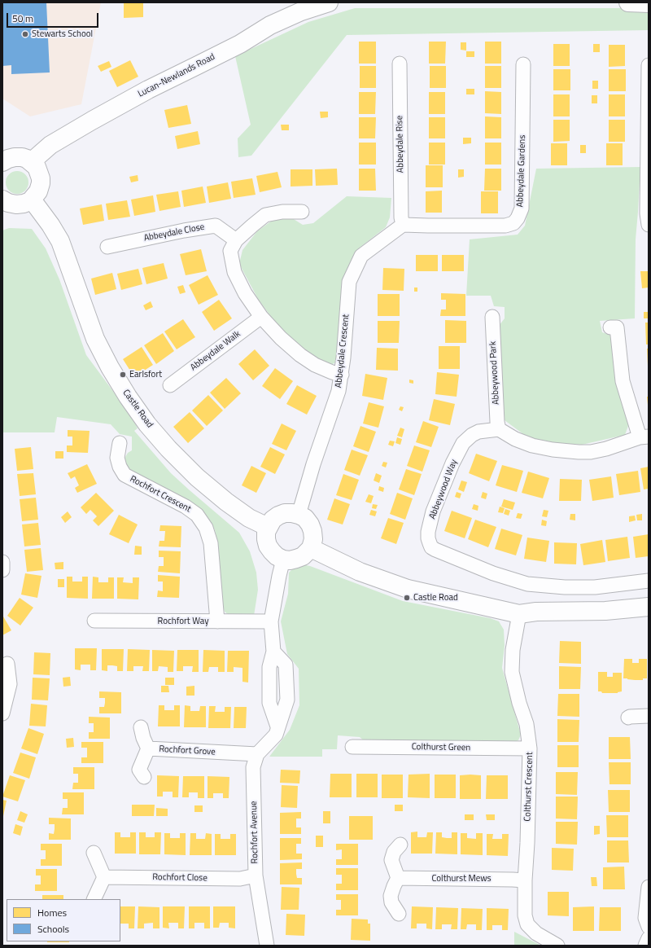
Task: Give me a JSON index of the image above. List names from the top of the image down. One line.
{"streets":{"street":["Lucan-Newlands Road","Abbeydale Rise","Abbeydale Gardens","Abbeydale Close","Abbeydale Walk","Abbeydale Crescent","Abbeywood Park","Castle Road","Abbeywood Way","Rochfort Crescent","Rochfort Way","Colthurst Green","Rochfort Grove","Colthurst Crescent","Rochfort Avenue","Rochfort Close","Colthurst Mews"]},"crossings":[["Lucan-Newlands Road","Castle Road"],["Abbeydale Rise","Abbeydale Gardens"],["Abbeydale Rise","Abbeydale Crescent"],["Abbeydale Gardens","Abbeydale Crescent"],["Abbeydale Crescent","Castle Road"],["Abbeydale Crescent","Rochfort Avenue"],["Abbeywood Park","Abbeywood Way"],["Castle Road","Rochfort Avenue"],["Rochfort Crescent","Rochfort Way"],["Rochfort Way","Rochfort Avenue"],["Colthurst Green","Colthurst Crescent"],["Rochfort Grove","Rochfort Avenue"],["Colthurst Crescent","Colthurst Mews"],["Rochfort Avenue","Rochfort Close"]],"places":["Stewarts School","Earlsfort","Castle Road"],"legend":["Homes","Schools"],"scale_bar":"50 m"}
